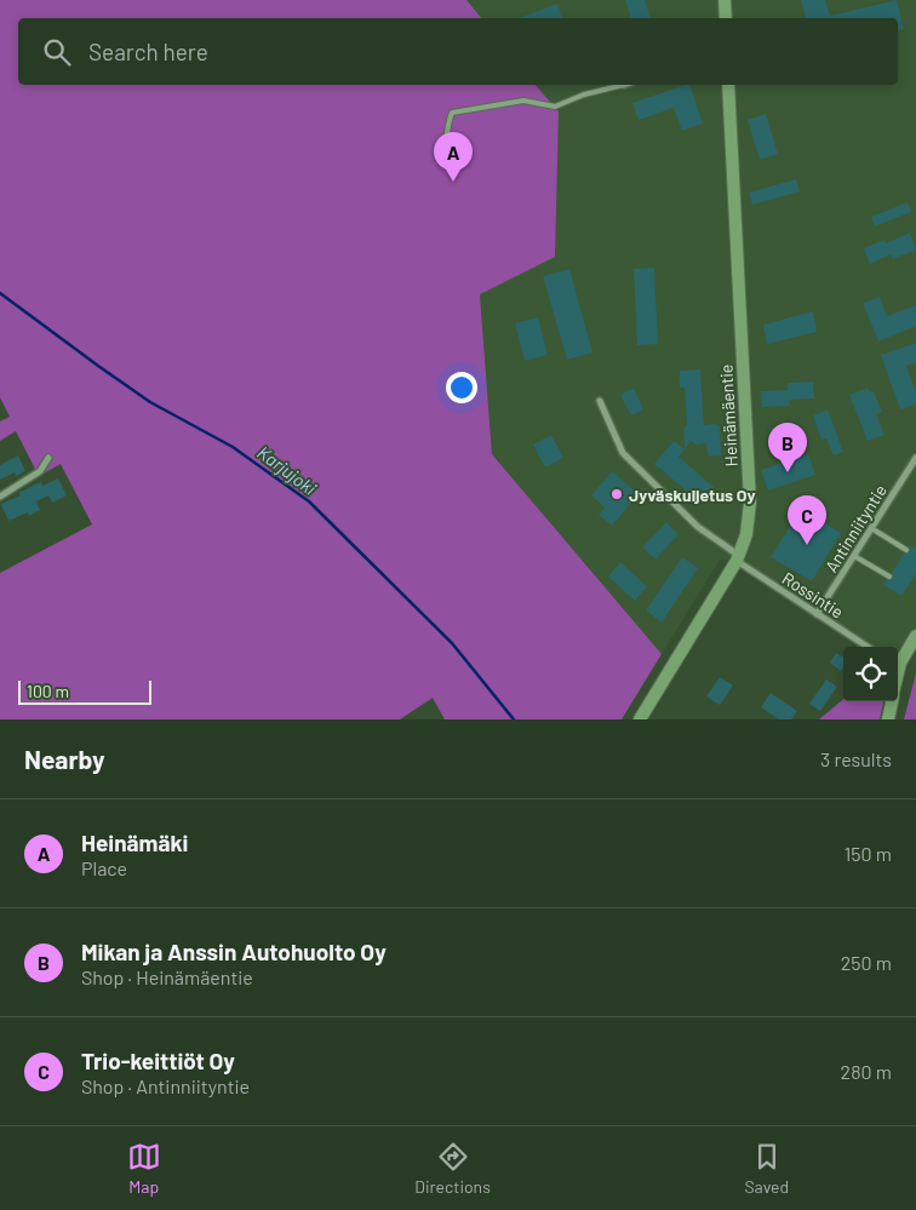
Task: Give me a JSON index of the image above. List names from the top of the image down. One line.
{"streets":{"street":["Heinämäentie","Antinniityntie","Rossintie"]},"crossings":[["Heinämäentie","Rossintie"],["Antinniityntie","Rossintie"]],"water":["Karjujoki"],"places":["Jyväskuljetus Oy"],"scale_bar":"100 m","page":{"search":"Search here","pins":["A","B","C"],"scale":"100 m","heading":["Nearby","3 results"],"list":[{"mark":"A","name":"Heinämäki","note":"Place","value":"150 m"},{"mark":"B","name":"Mikan ja Anssin Autohuolto Oy","note":"Shop · Heinämäentie","value":"250 m"},{"mark":"C","name":"Trio-keittiöt Oy","note":"Shop · Antinniityntie","value":"280 m"}],"nav":["Map","Directions","Saved"]}}
